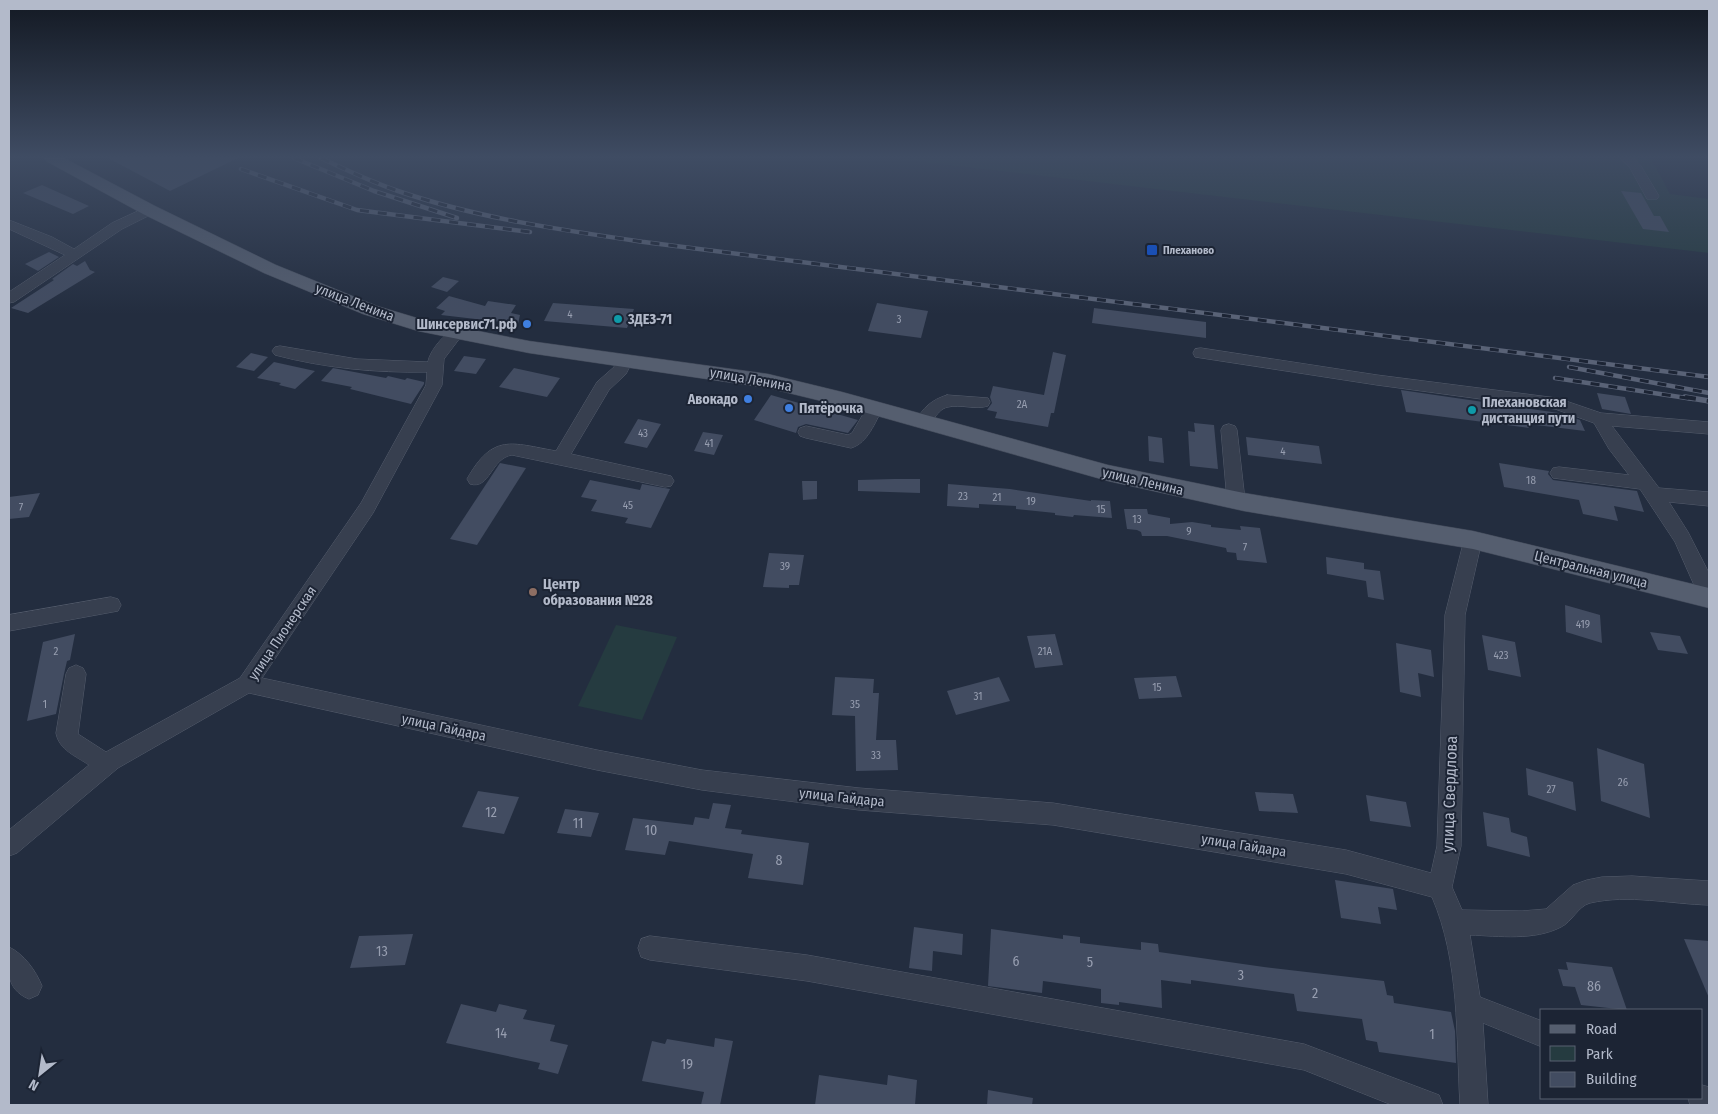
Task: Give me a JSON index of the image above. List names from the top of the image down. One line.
{"streets":{"main road":["улица Ленина","Центральная улица"],"street":["улица Пионерская","улица Гайдара","улица Свердлова"]},"crossings":[["улица Ленина","Центральная улица"],["улица Ленина","улица Пионерская"],["улица Ленина","улица Свердлова"],["Центральная улица","улица Свердлова"],["улица Пионерская","улица Гайдара"],["улица Гайдара","улица Свердлова"]],"places":{"transit":["Плеханово"],"other":["3ДЕЗ-71","Шинсервис71.рф","Авокадо","Пятёрочка","Плехановская дистанция пути","Центр образования №28"]},"house_numbers":["4","3","2А","43","41","4","18","23","21","19","45","7","15","13","9","7","39","419","2","21А","423","15","31","1","35","33","26","27","12","11","10","8","13","6","5","3","86","2","14","1","19"],"legend":["Road","Park","Building"],"north":"bottom left"}
